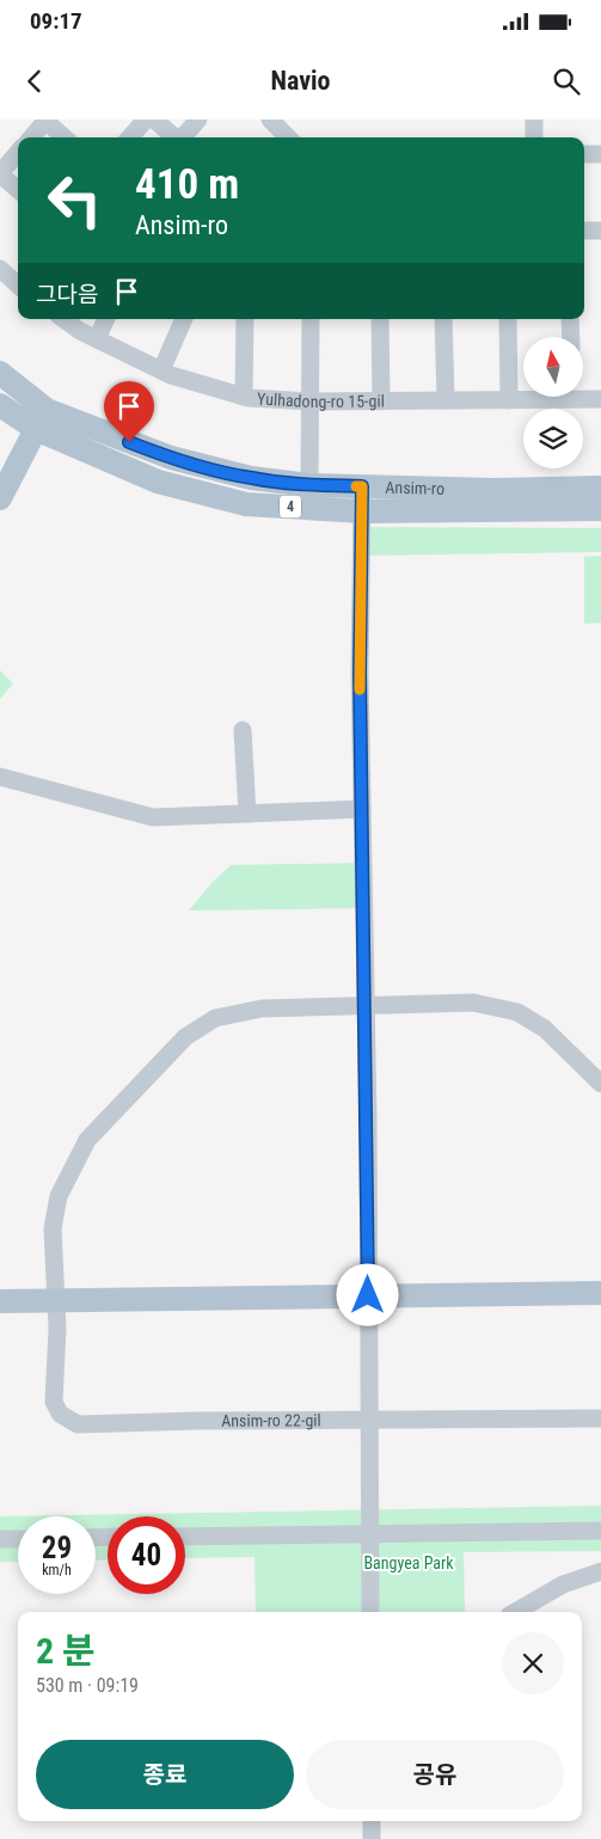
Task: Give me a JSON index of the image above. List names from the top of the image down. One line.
{"streets":{"main road":["Ansim-ro","4"],"street":["Yulhadong-ro 15-gil","Ansim-ro 22-gil"]},"parks":["Bangyea Park"],"north":"top","page":{"status":"09:17","header":"Navio","turn":["410 m","Ansim-ro"],"then":"그다음","speed":"29 km/h","limit":"40","heading":["2 분","530 m · 09:19"],"buttons":["종료","공유"]}}
